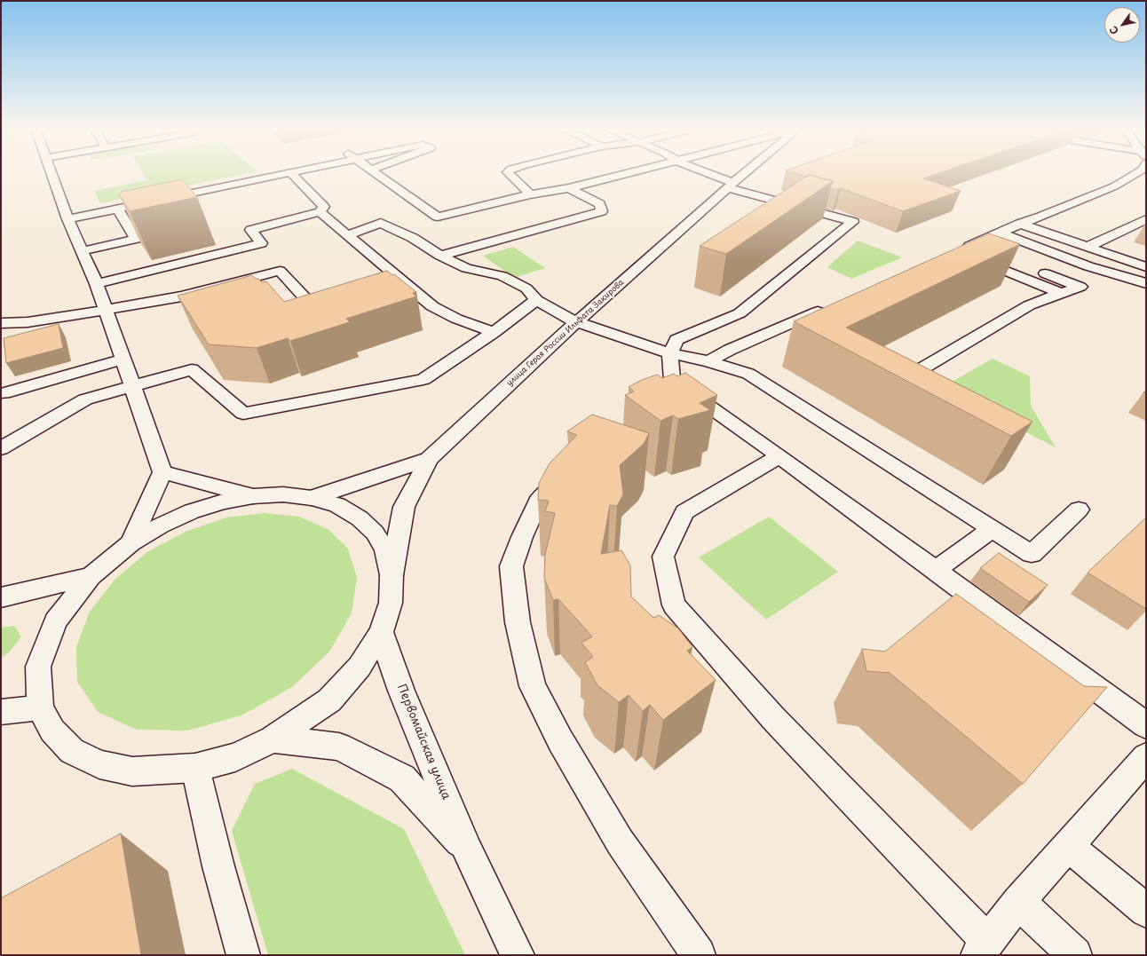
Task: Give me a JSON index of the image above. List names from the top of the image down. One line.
{"streets":{"street":["улица Героя России Ильфата Закирова","Первомайская улица"]},"north":"bottom left"}
